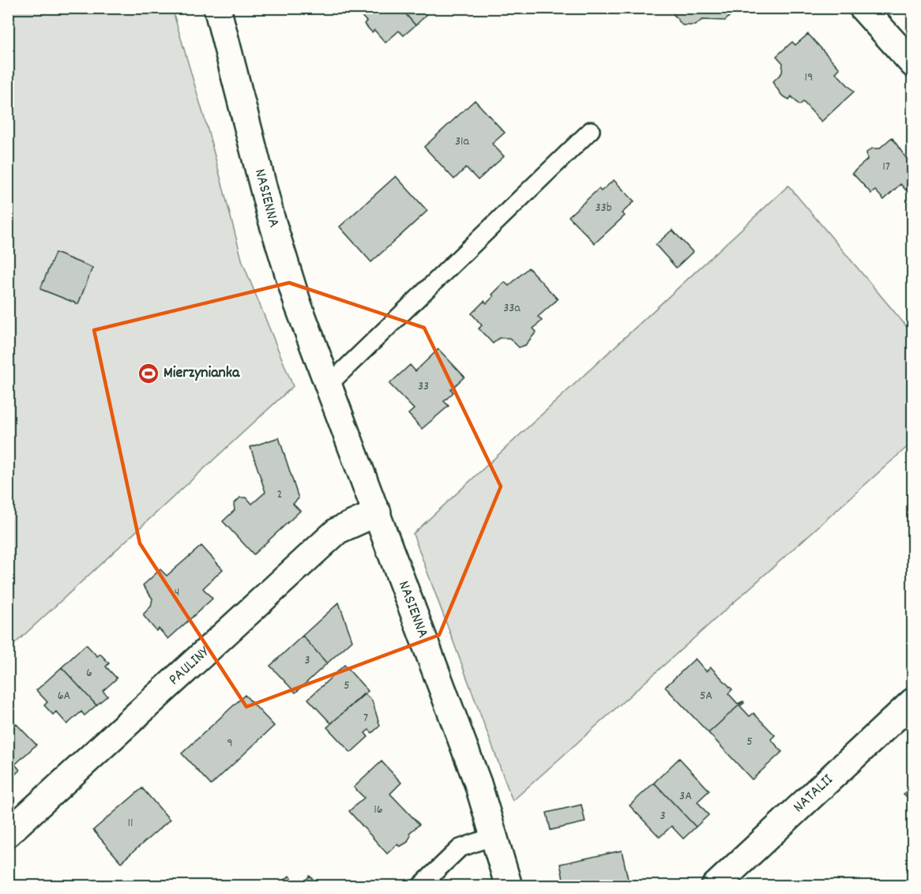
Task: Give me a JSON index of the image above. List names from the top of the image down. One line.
{"streets":{"street":["NASIENNA","PAULINY","NATALII"]},"crossings":[["NASIENNA","PAULINY"]],"places":{"sports":["Mierzynianka"]},"house_numbers":["19","31a","17","33b","33a","33","2","4","3","6","5","6A","5A","7","5","9","3A","16","3","11"]}
